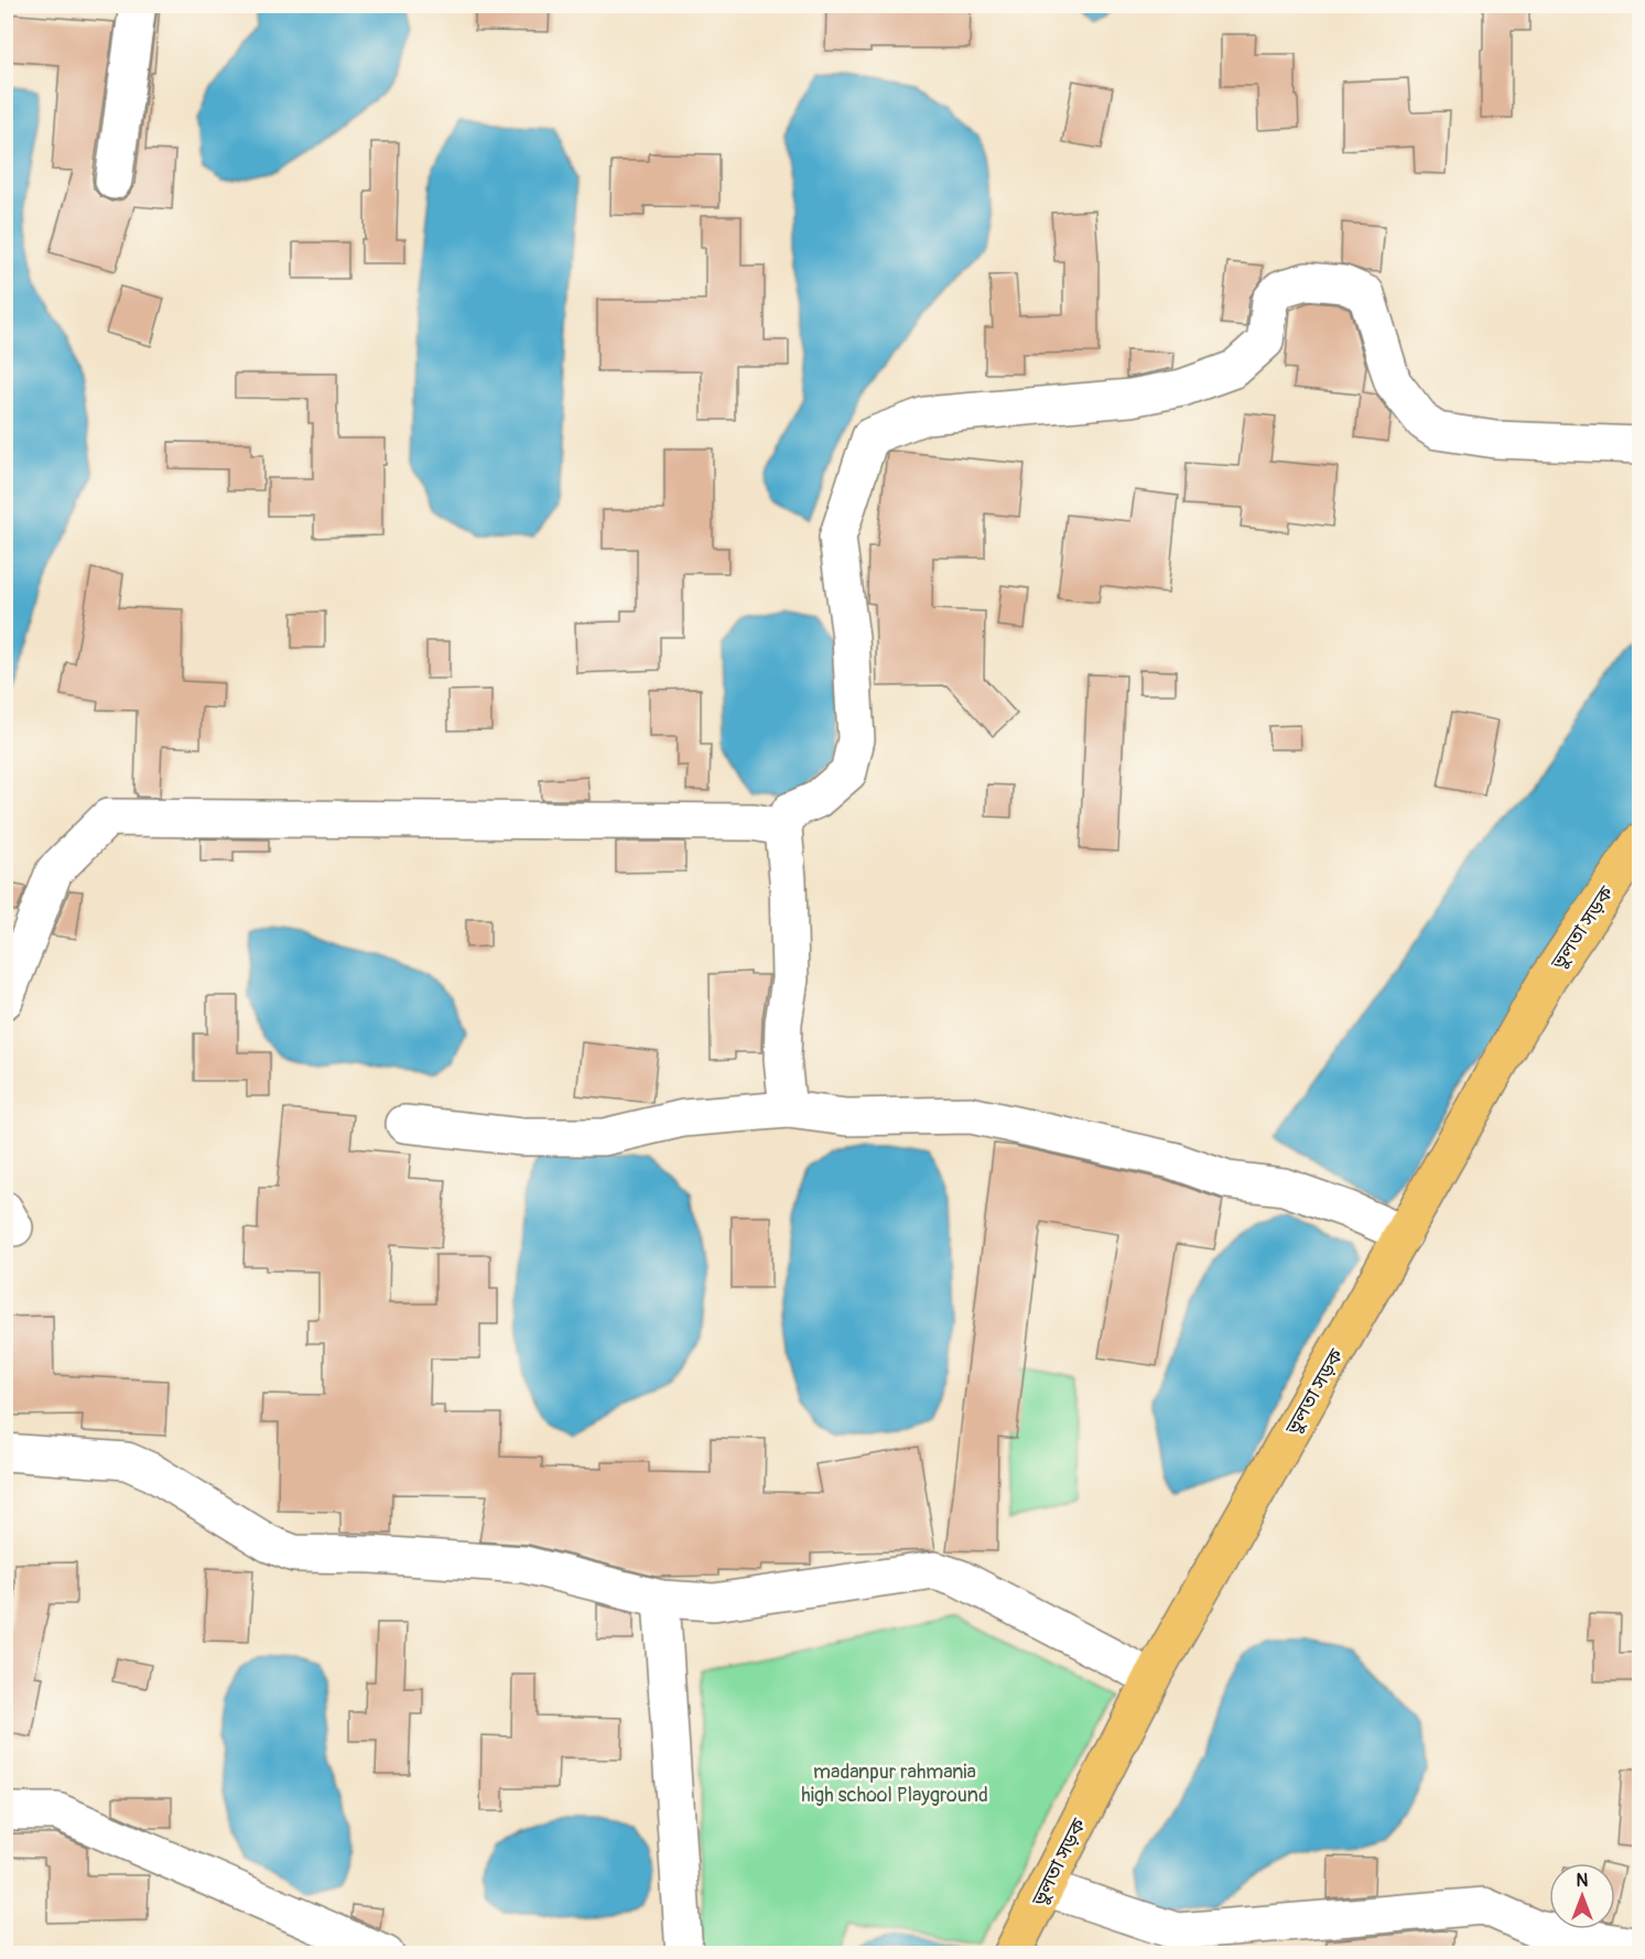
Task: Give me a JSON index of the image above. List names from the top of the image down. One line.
{"streets":{"highway":["ভুলতা সড়ক"]},"parks":["madanpur rahmania high school Playground"],"north":"top"}
